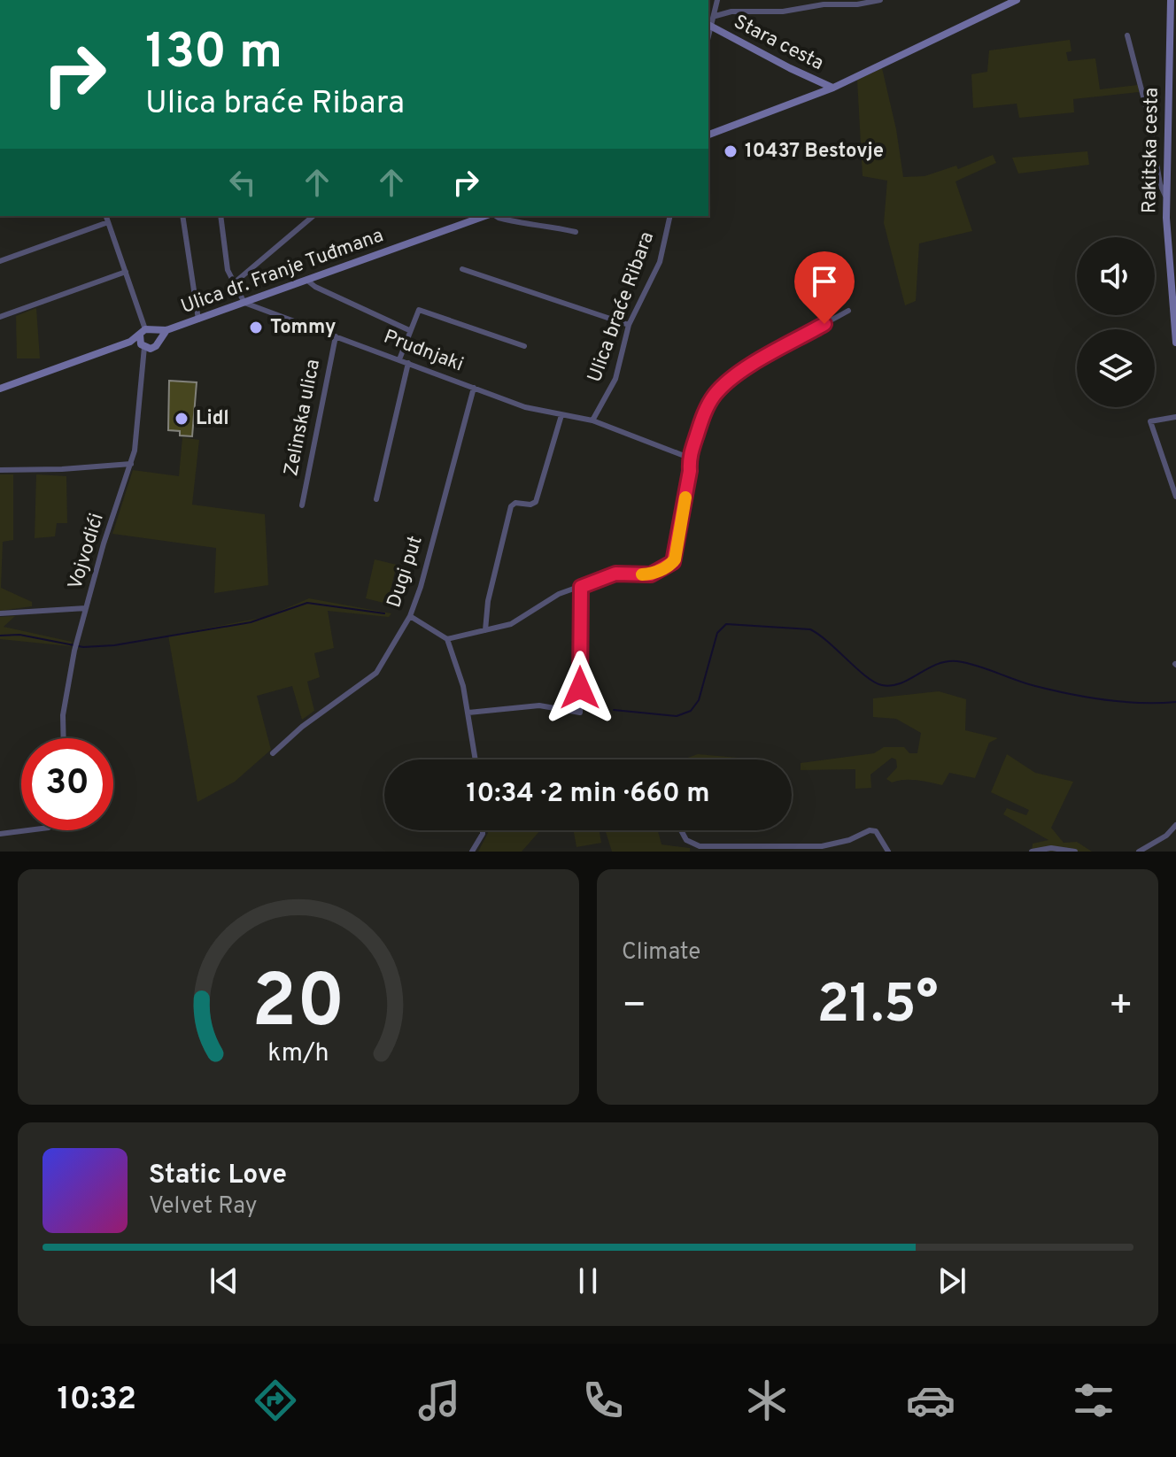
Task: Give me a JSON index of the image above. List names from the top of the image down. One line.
{"streets":{"main road":["Stara cesta","Rakitska cesta","Ulica dr. Franje Tuđmana"],"street":["Ulica braće Ribara","Prudnjaki","Zelinska ulica","Vojvodići","Dugi put"]},"crossings":[["Ulica dr. Franje Tuđmana","Prudnjaki"],["Ulica dr. Franje Tuđmana","Vojvodići"],["Ulica braće Ribara","Prudnjaki"],["Prudnjaki","Zelinska ulica"],["Prudnjaki","Dugi put"]],"places":["10437 Bestovje","Tommy","Lidl"],"page":{"turn":["130 m","Ulica braće Ribara"],"limit":"30","trip":"10:34 · 2 min · 660 m","tile":"Climate","heat":["−","21.5°","+"],"song":["Static Love","Velvet Ray"],"tabs":"10:32","gauge":["20","km/h"]}}
